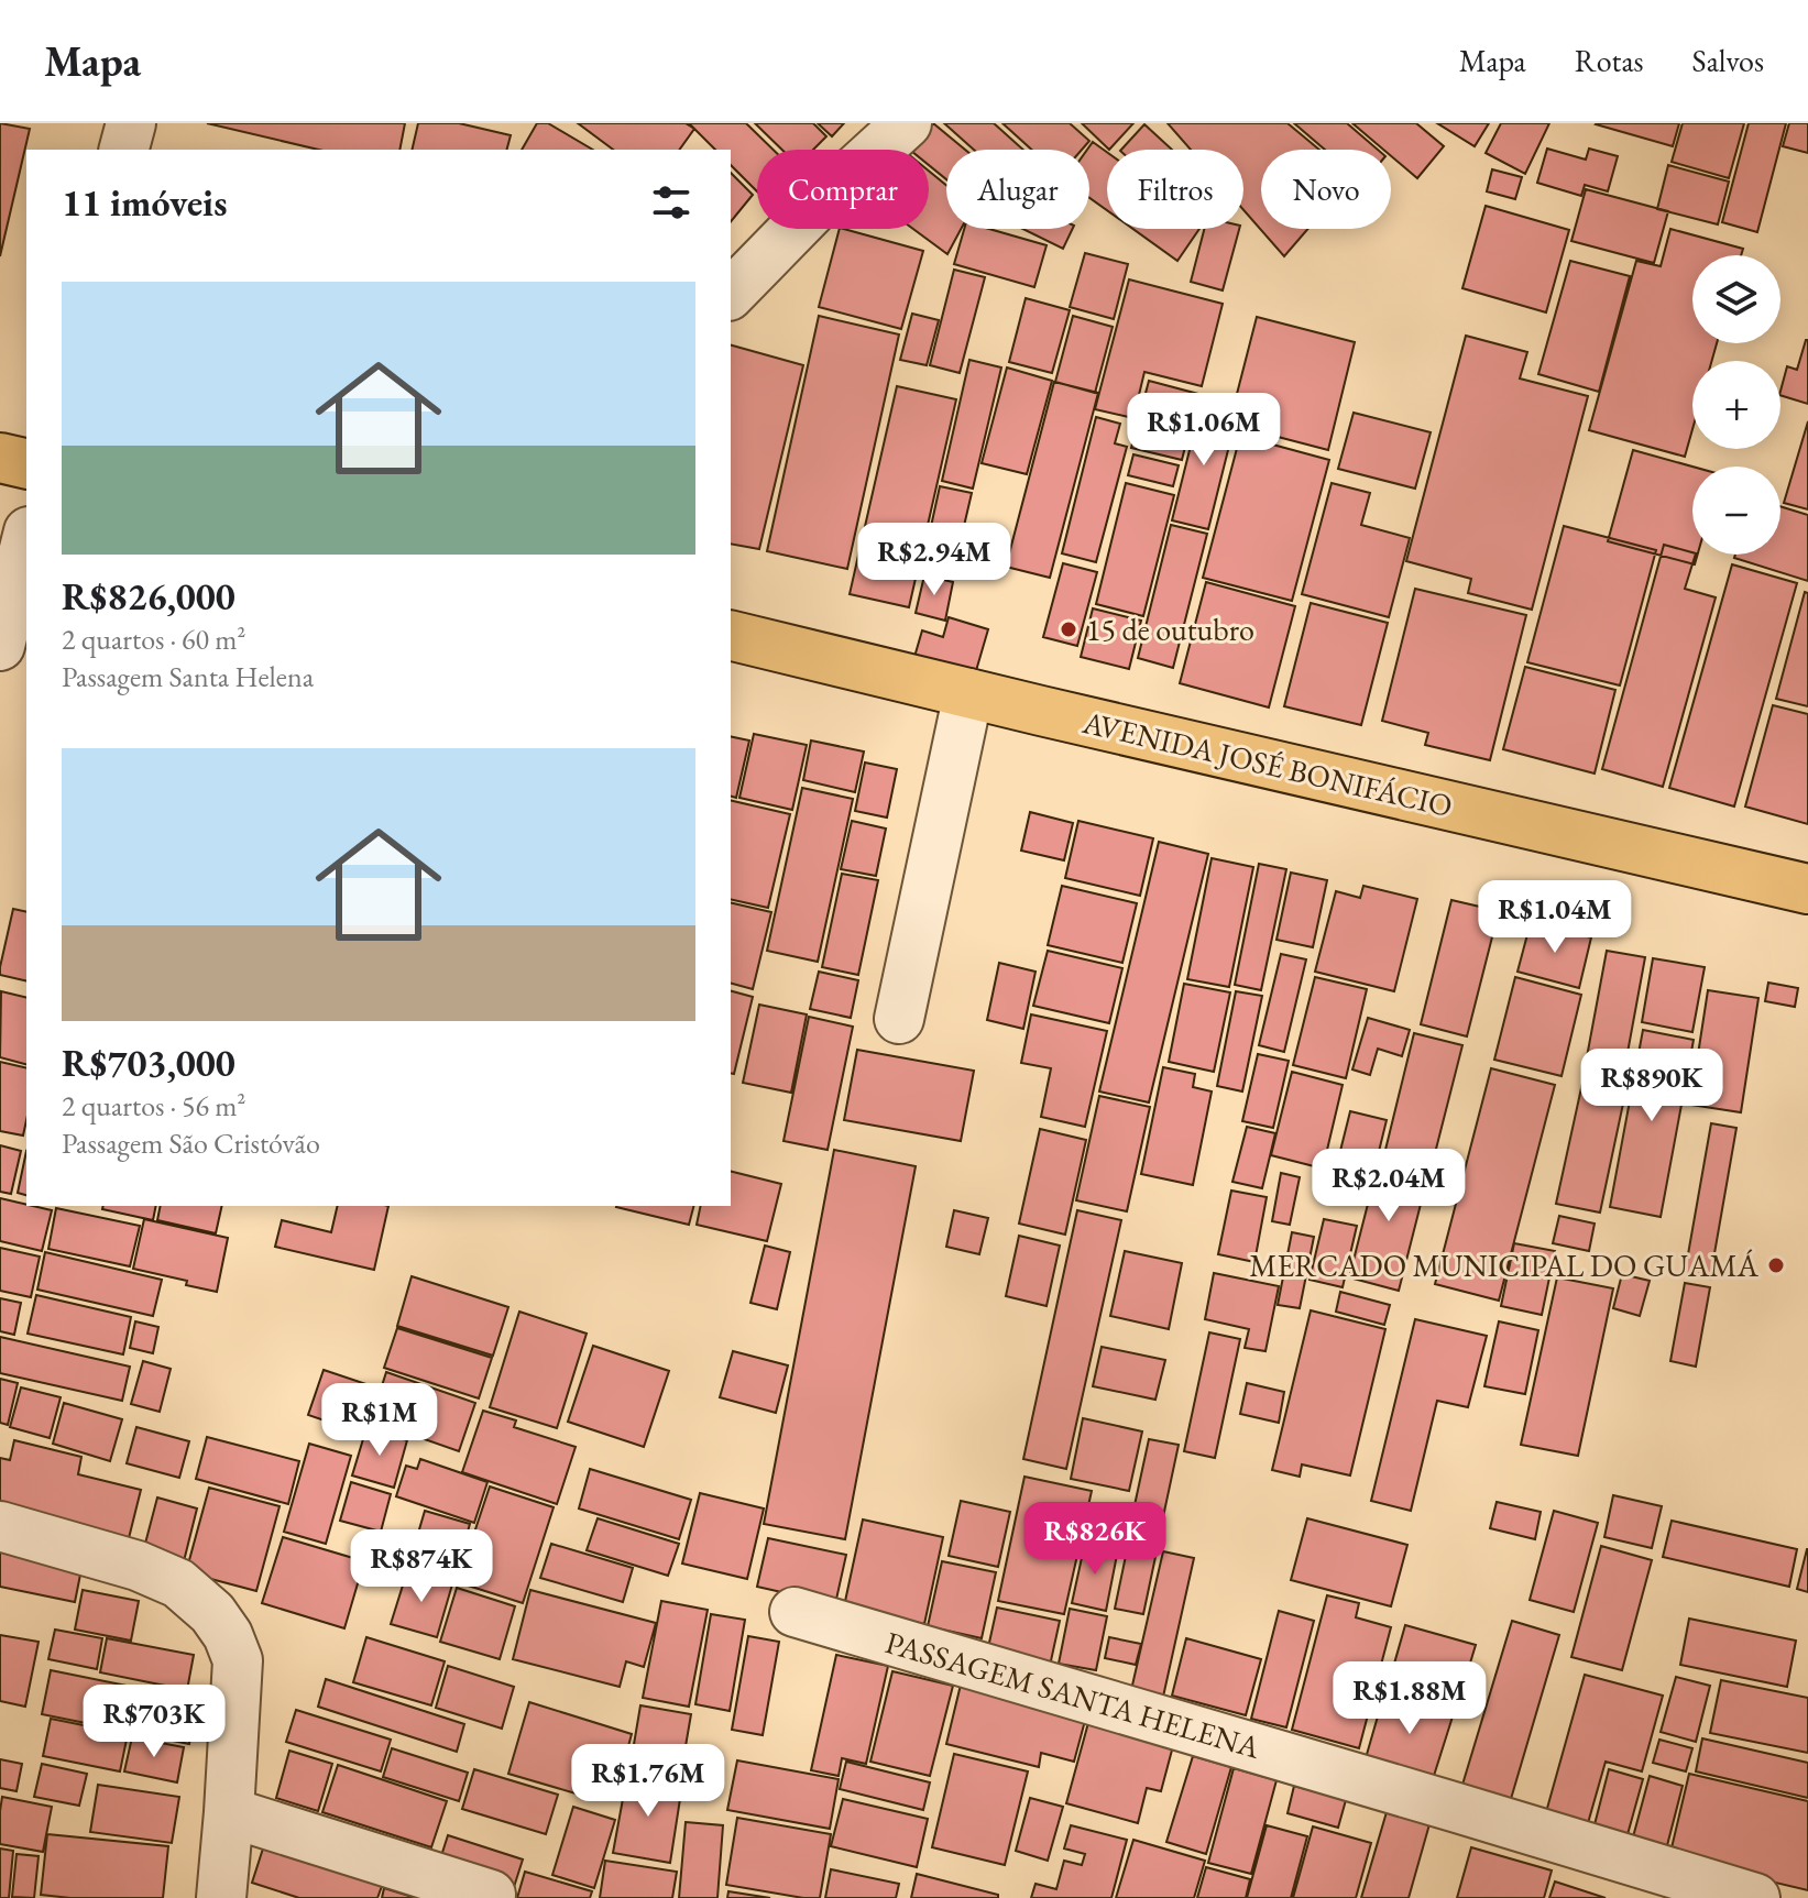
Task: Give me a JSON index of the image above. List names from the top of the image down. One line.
{"streets":{"main road":["AVENIDA JOSÉ BONIFÁCIO"],"street":["PASSAGEM SANTA HELENA"]},"places":["15 de outubro","MERCADO MUNICIPAL DO GUAMÁ"],"page":{"header":"Mapa","nav":["Mapa","Rotas","Salvos"],"chip":["Comprar","Alugar","Filtros","Novo"],"heading":"11 imóveis","map_buttons":["+","−"],"list":[{"name":"R$826,000","note":"2 quartos · 60 m² · Passagem Santa Helena"},{"name":"R$703,000","note":"2 quartos · 56 m² · Passagem São Cristóvão"}],"price":["R$1.06M","R$2.94M","R$1.04M","R$890K","R$2.04M","R$1M","R$826K","R$874K","R$1.88M","R$703K","R$1.76M"]}}
